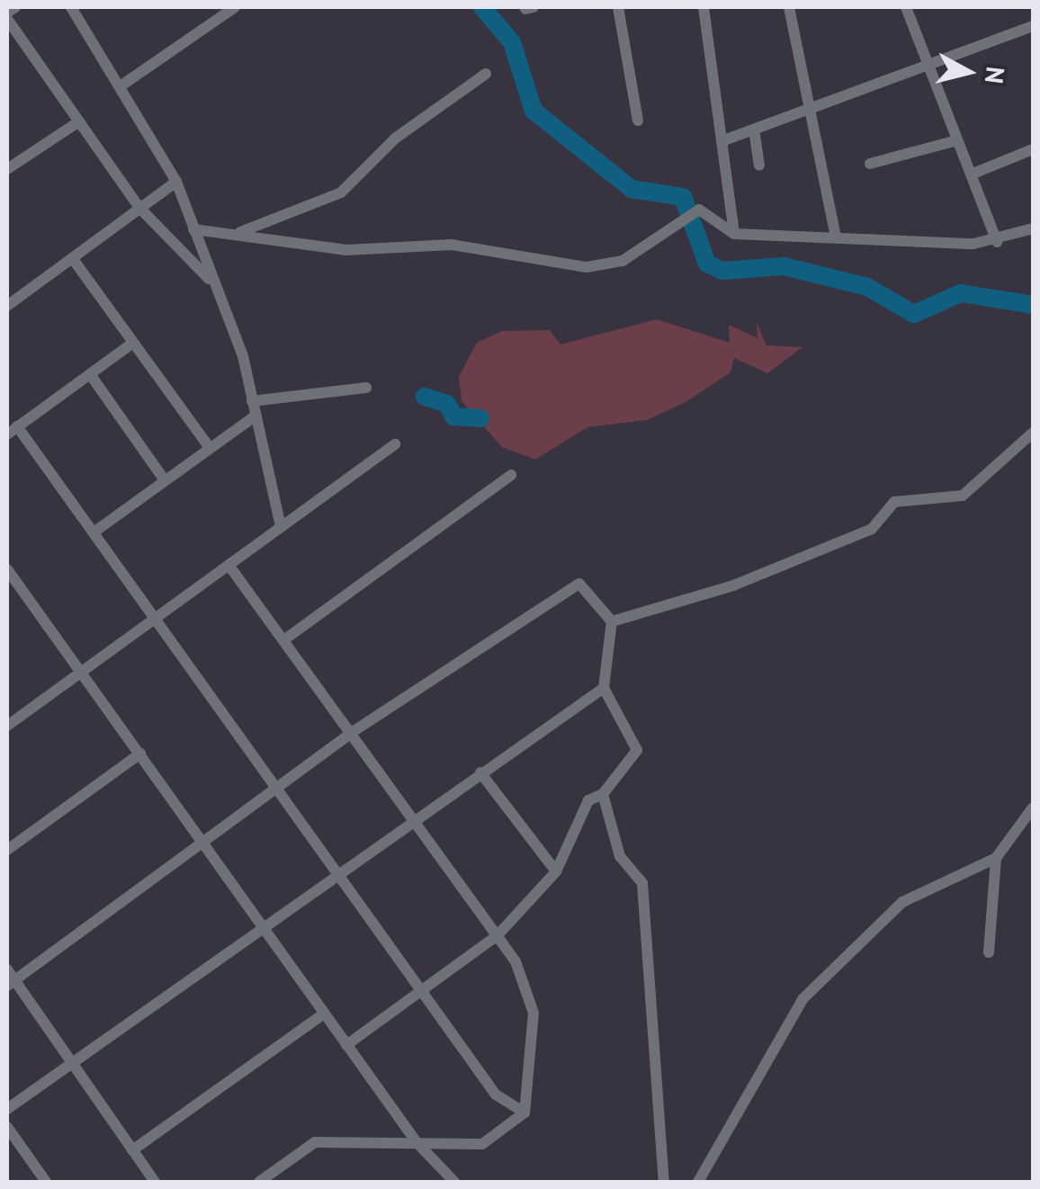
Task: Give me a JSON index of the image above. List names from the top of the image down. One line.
{"north":"right"}
